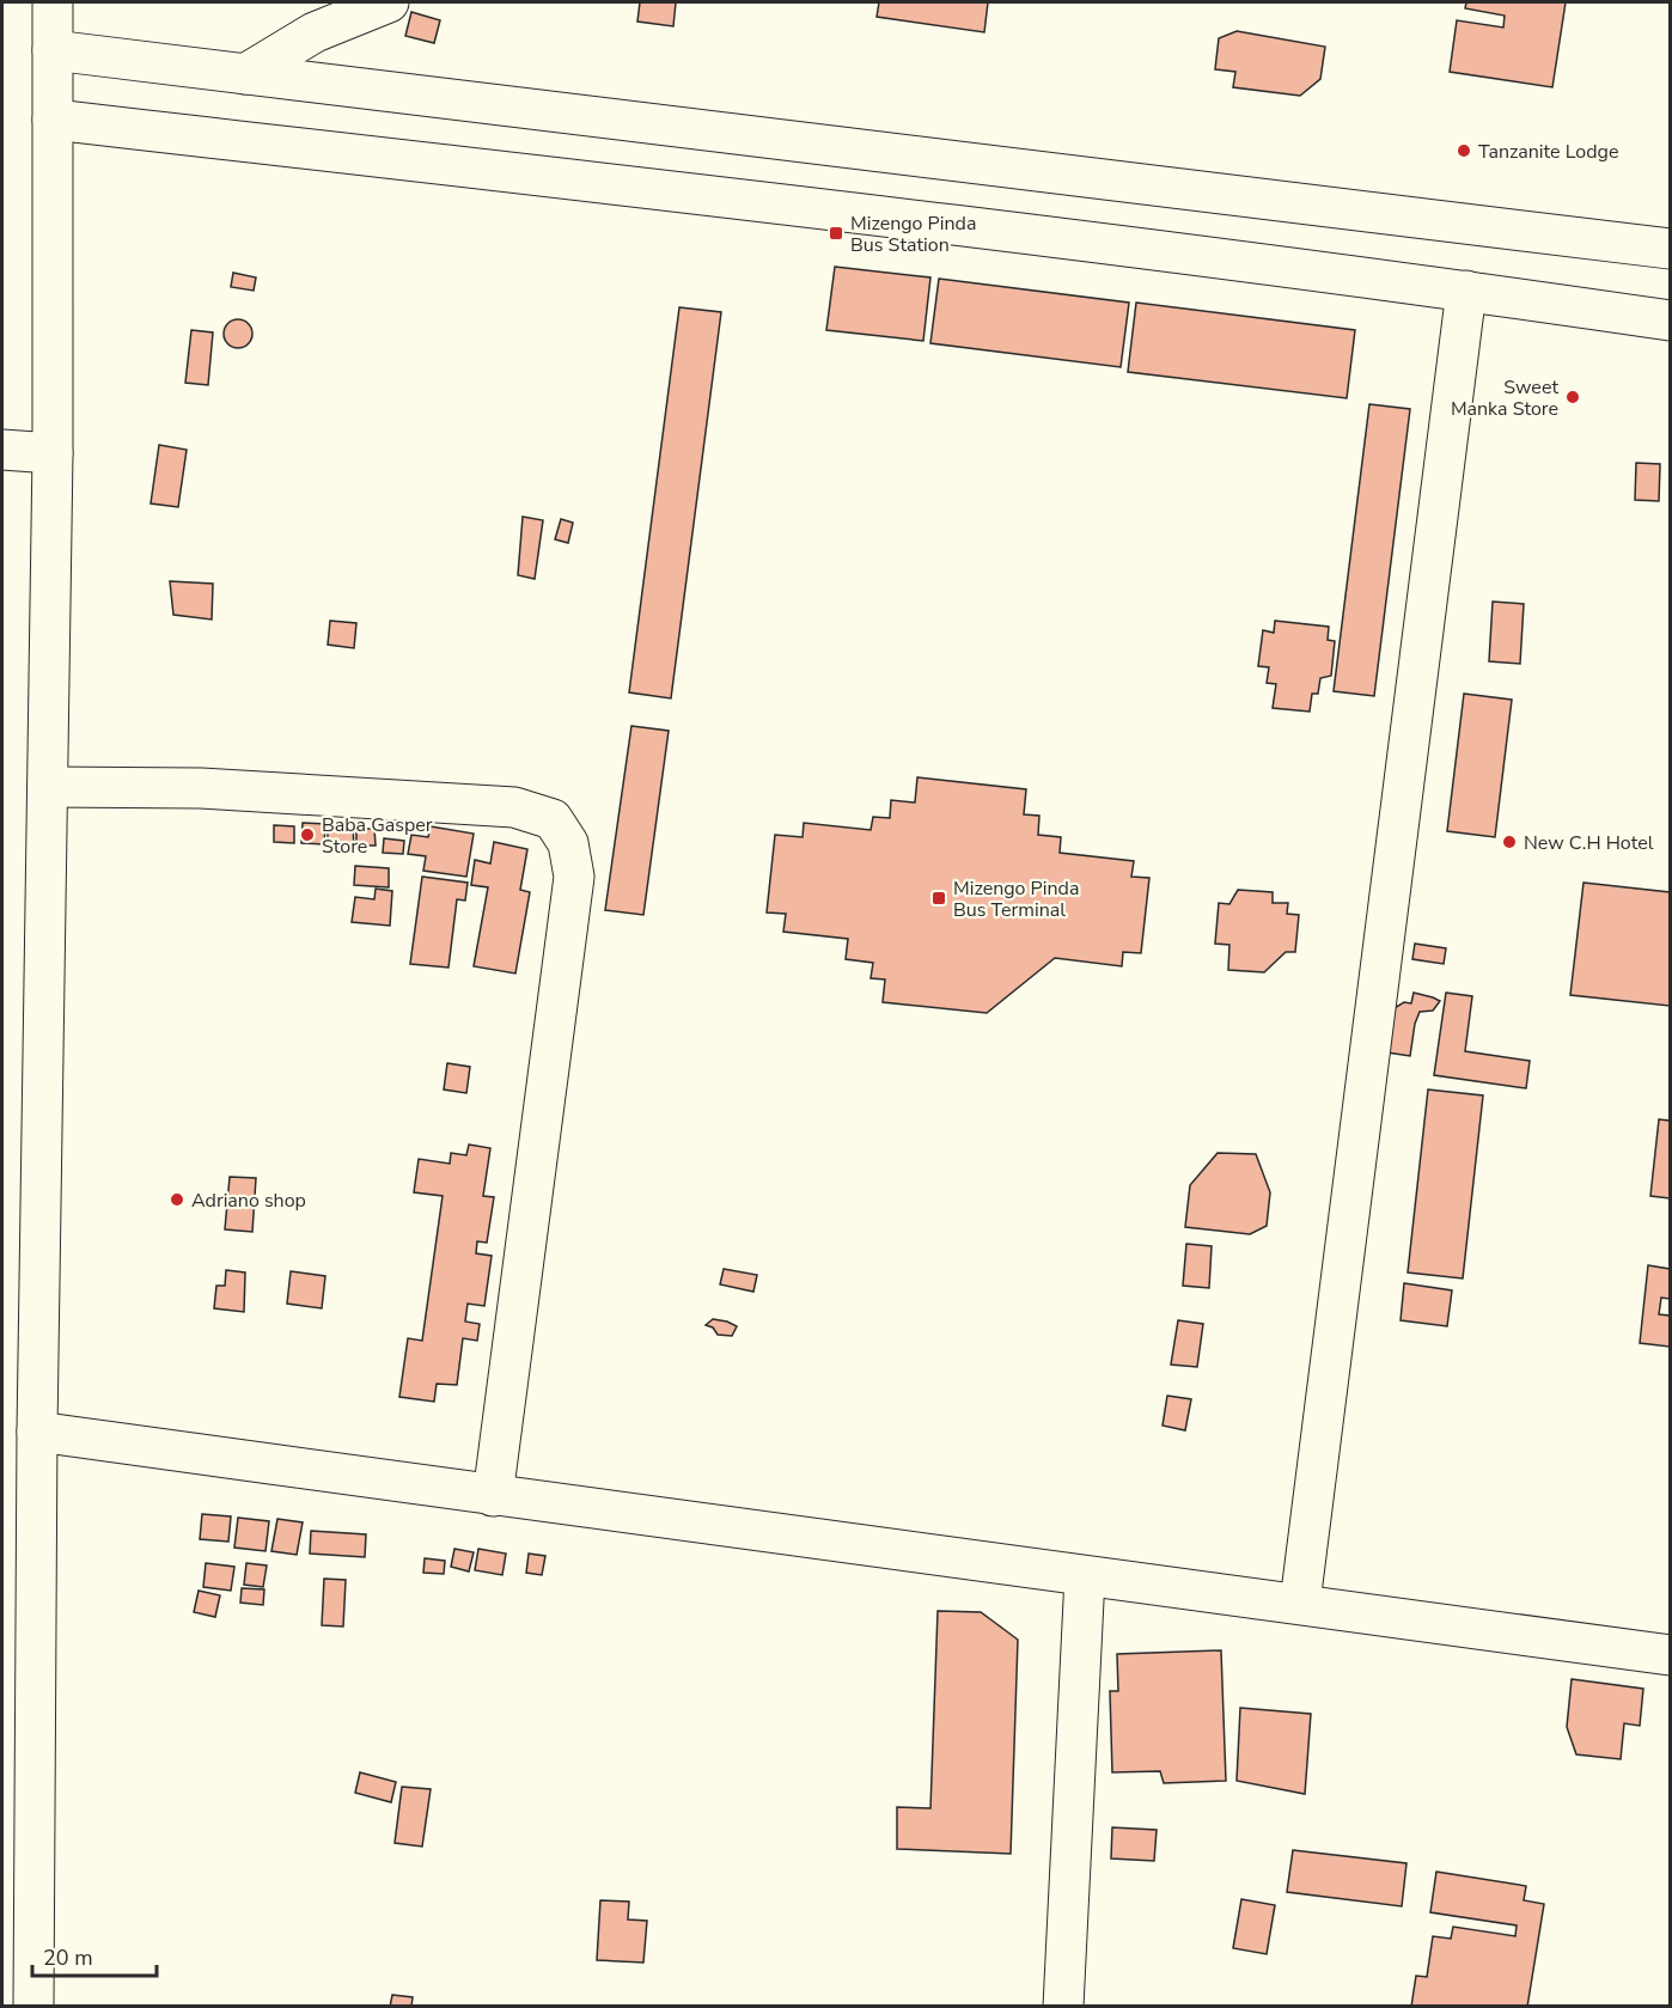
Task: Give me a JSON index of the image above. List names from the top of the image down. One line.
{"places":{"other":["Tanzanite Lodge","Sweet Manka Store","Baba Gasper Store","New C.H Hotel","Adriano shop"],"transit":["Mizengo Pinda Bus Station","Mizengo Pinda Bus Terminal"]},"scale_bar":"20 m"}
